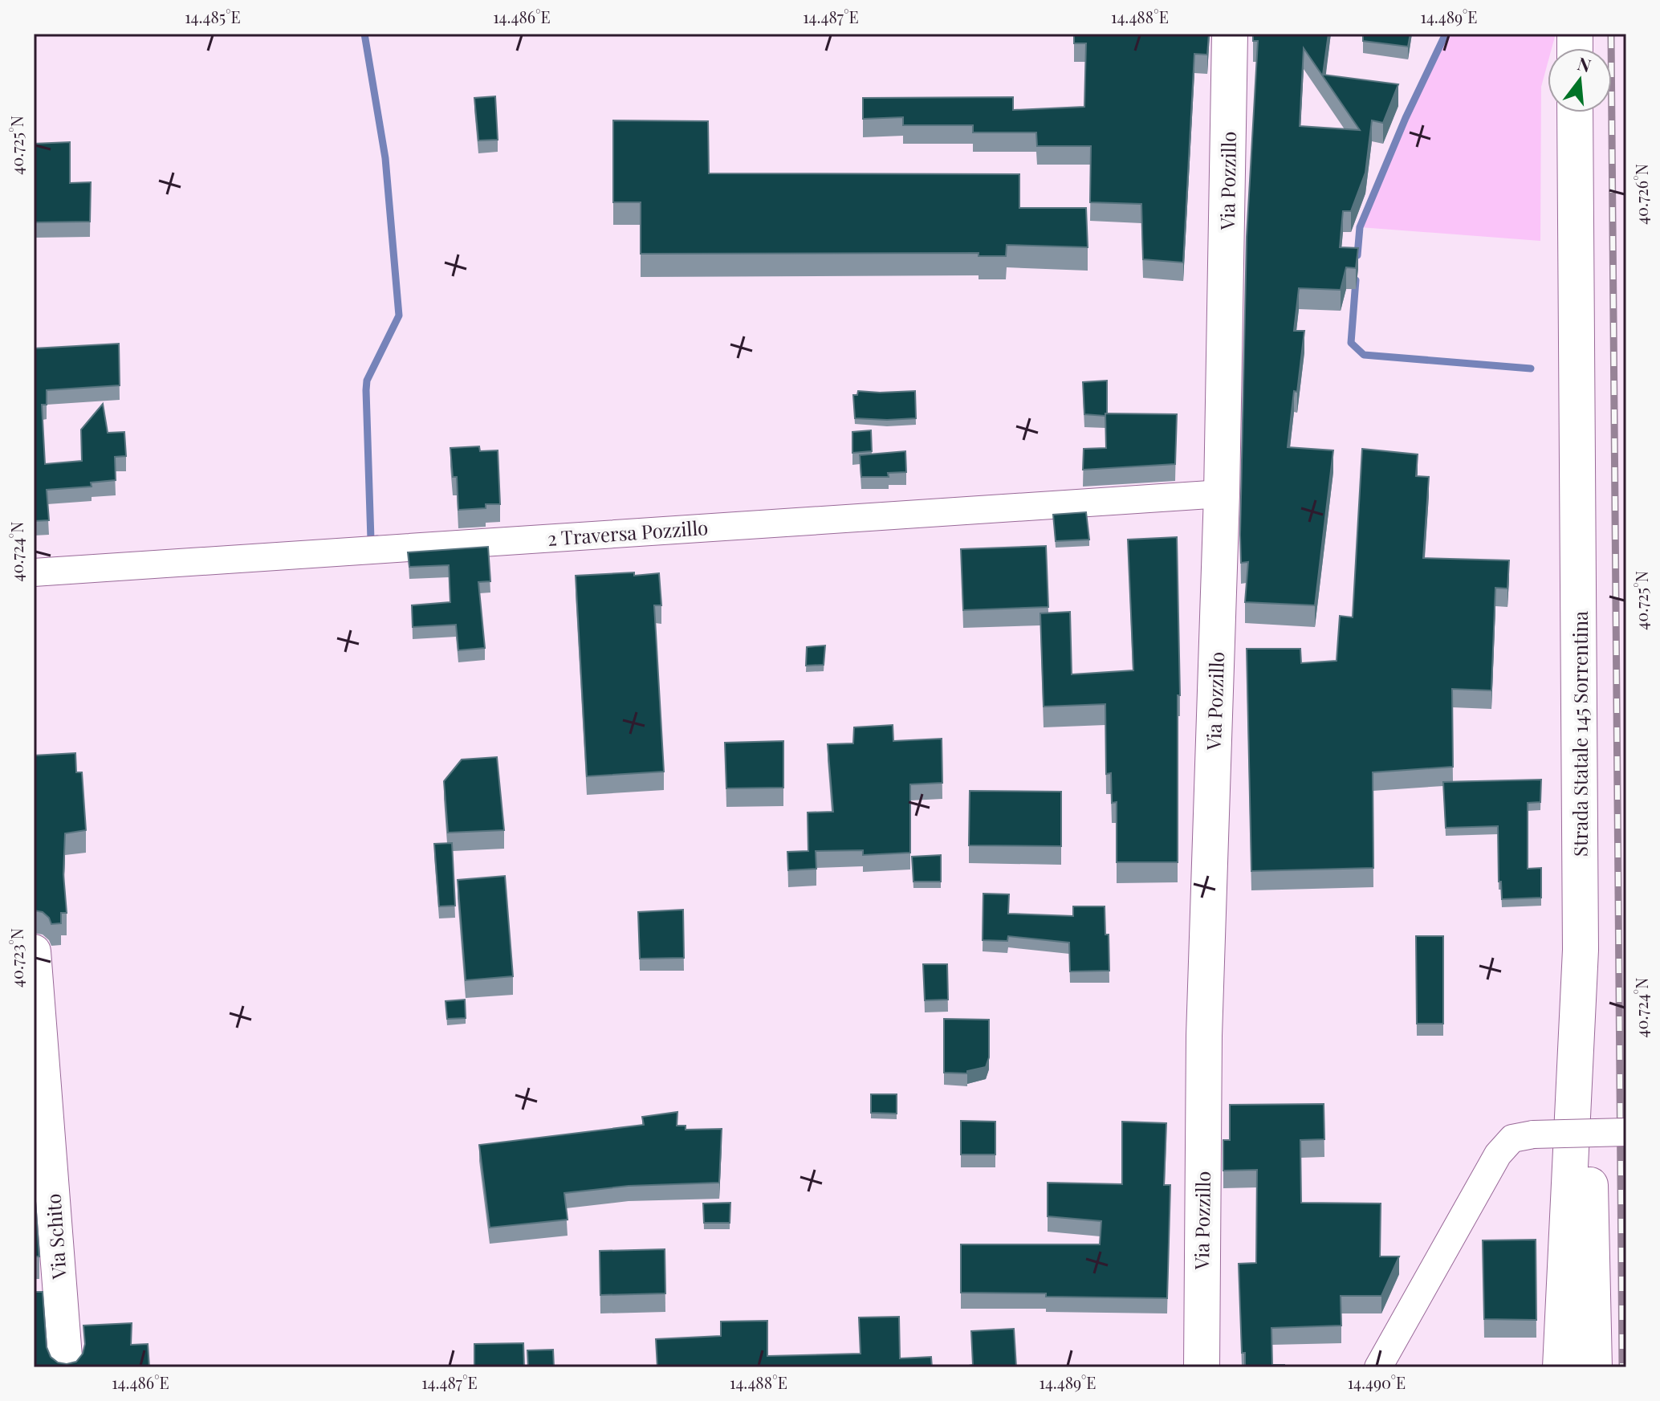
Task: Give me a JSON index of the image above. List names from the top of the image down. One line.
{"streets":{"main road":["Via Pozzillo","Strada Statale 145 Sorrentina"],"street":["2 Traversa Pozzillo","Via Schito"]},"crossings":[["Via Pozzillo","2 Traversa Pozzillo"]],"north":"top","coordinates":["14.485°E","14.486°E","14.487°E","14.488°E","14.489°E","40.725°N","40.726°N","40.724°N","40.723°N","14.490°E"]}
